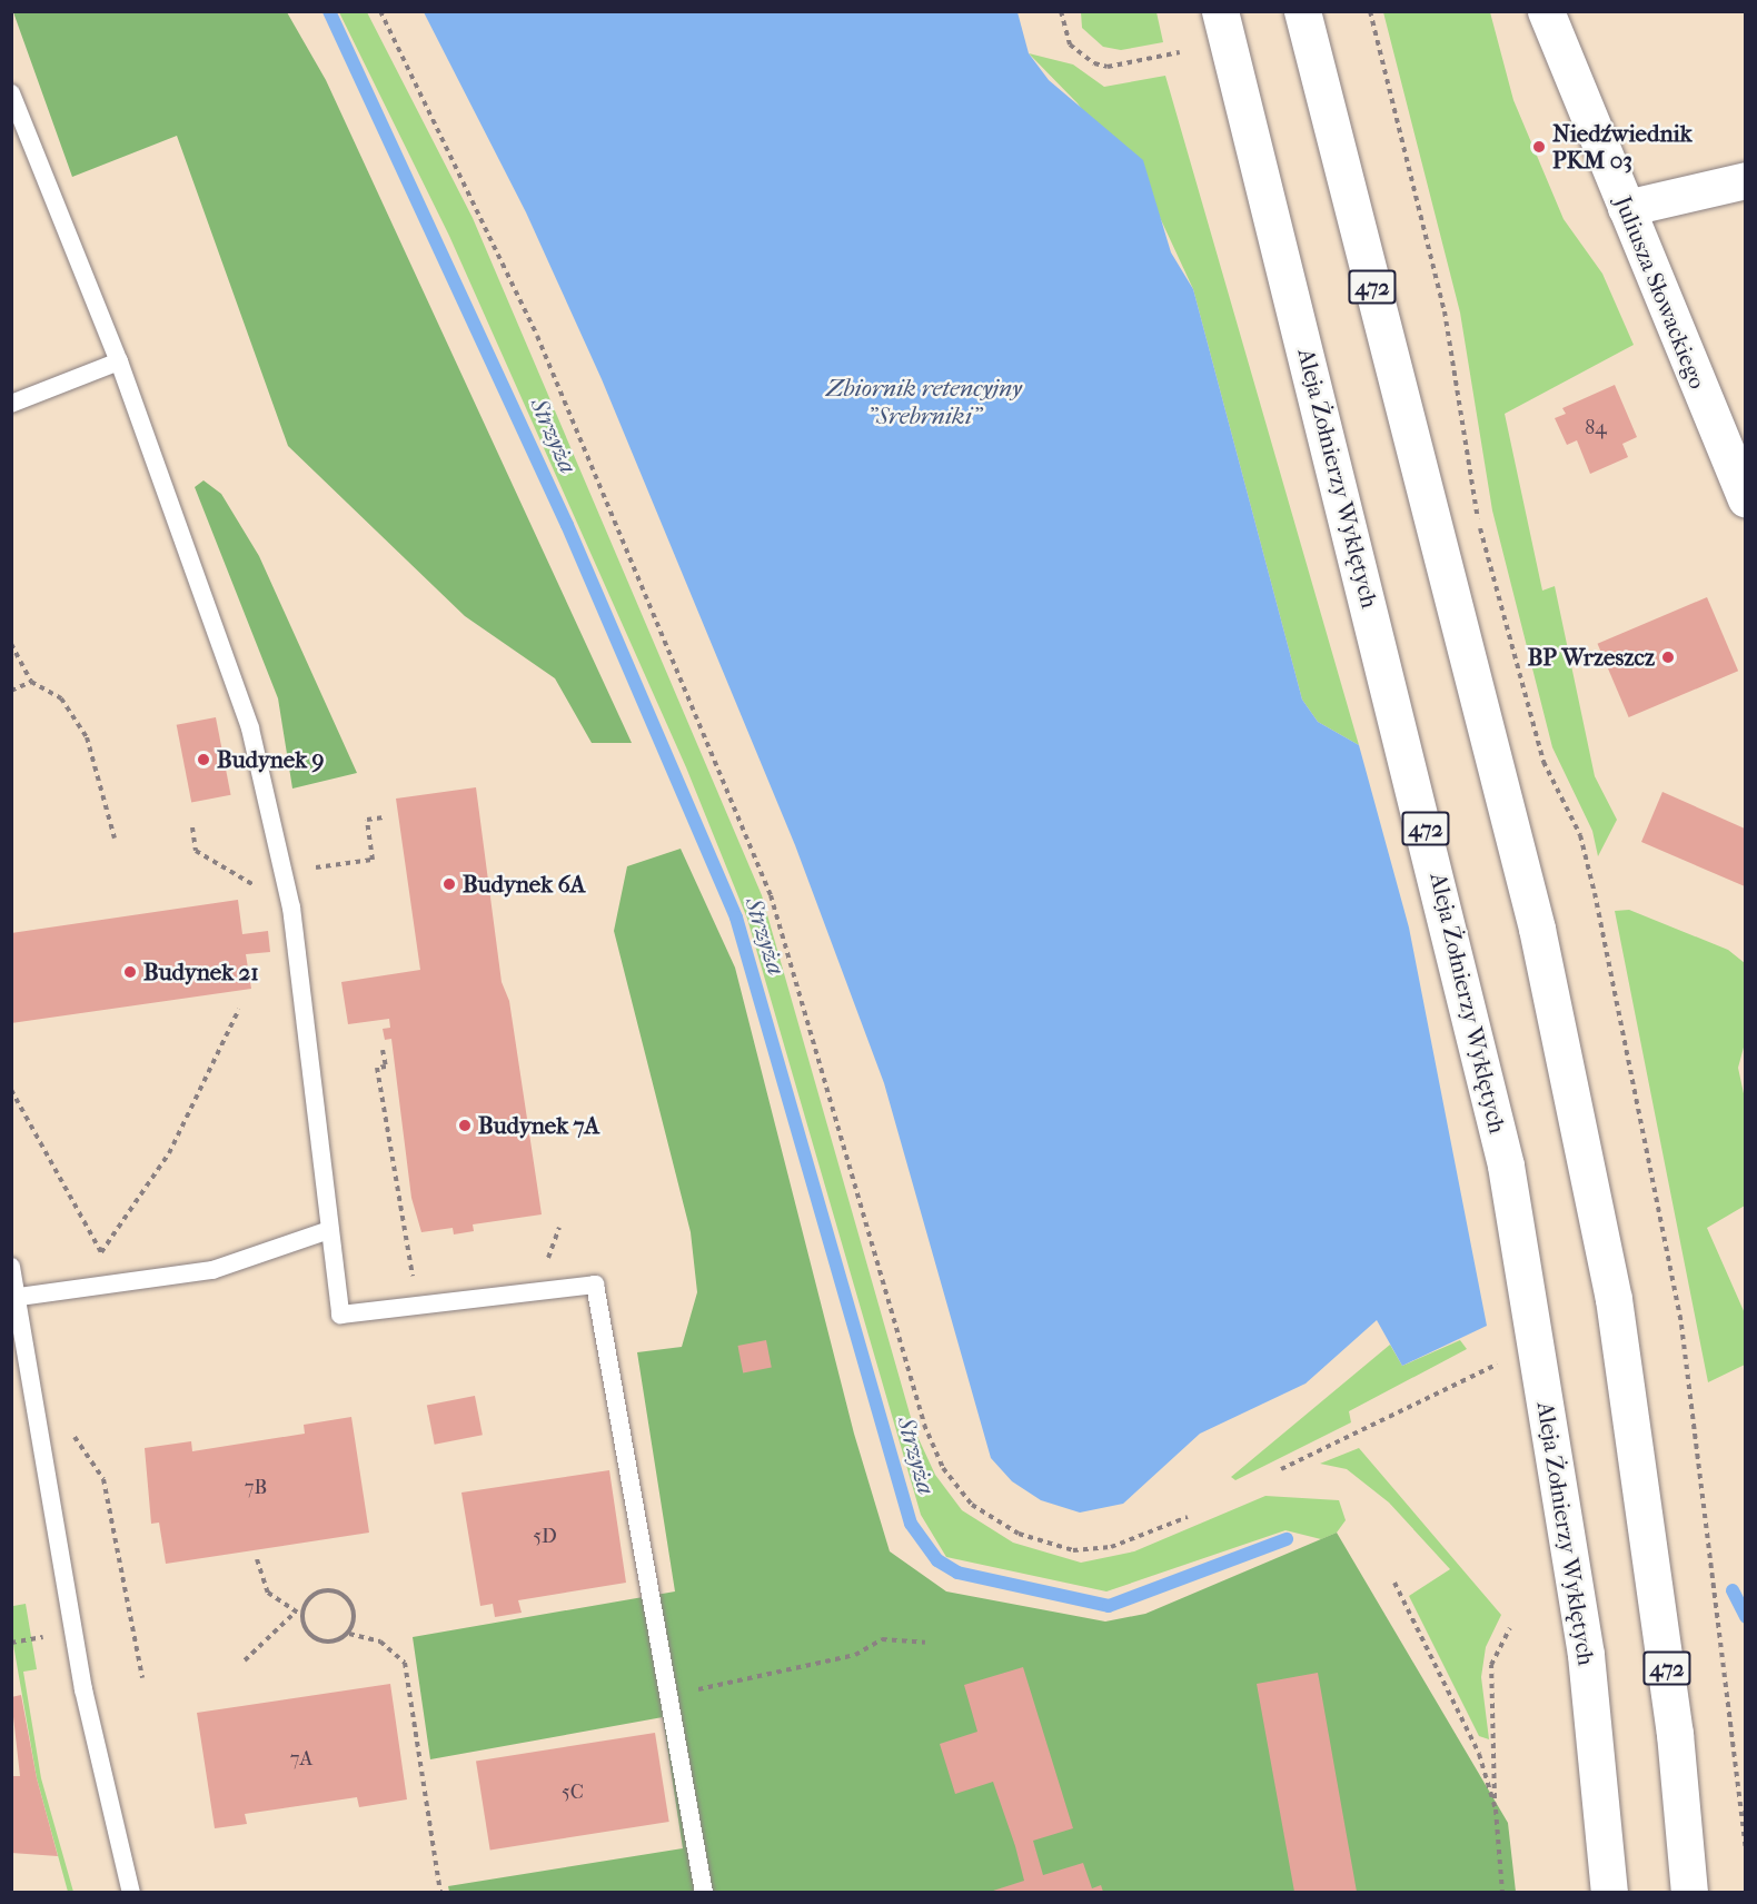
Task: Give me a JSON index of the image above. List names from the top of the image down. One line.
{"streets":{"main road":["472","Juliusza Słowackiego","Aleja Żołnierzy Wyklętych"]},"water":["Zbiornik retencyjny \"Srebrniki\"","Strzyża"],"places":["Niedźwiednik PKM 03","BP Wrzeszcz","Budynek 9","Budynek 6A","Budynek 21","Budynek 7A"],"house_numbers":["84","7B","5D","7A","5C"]}
